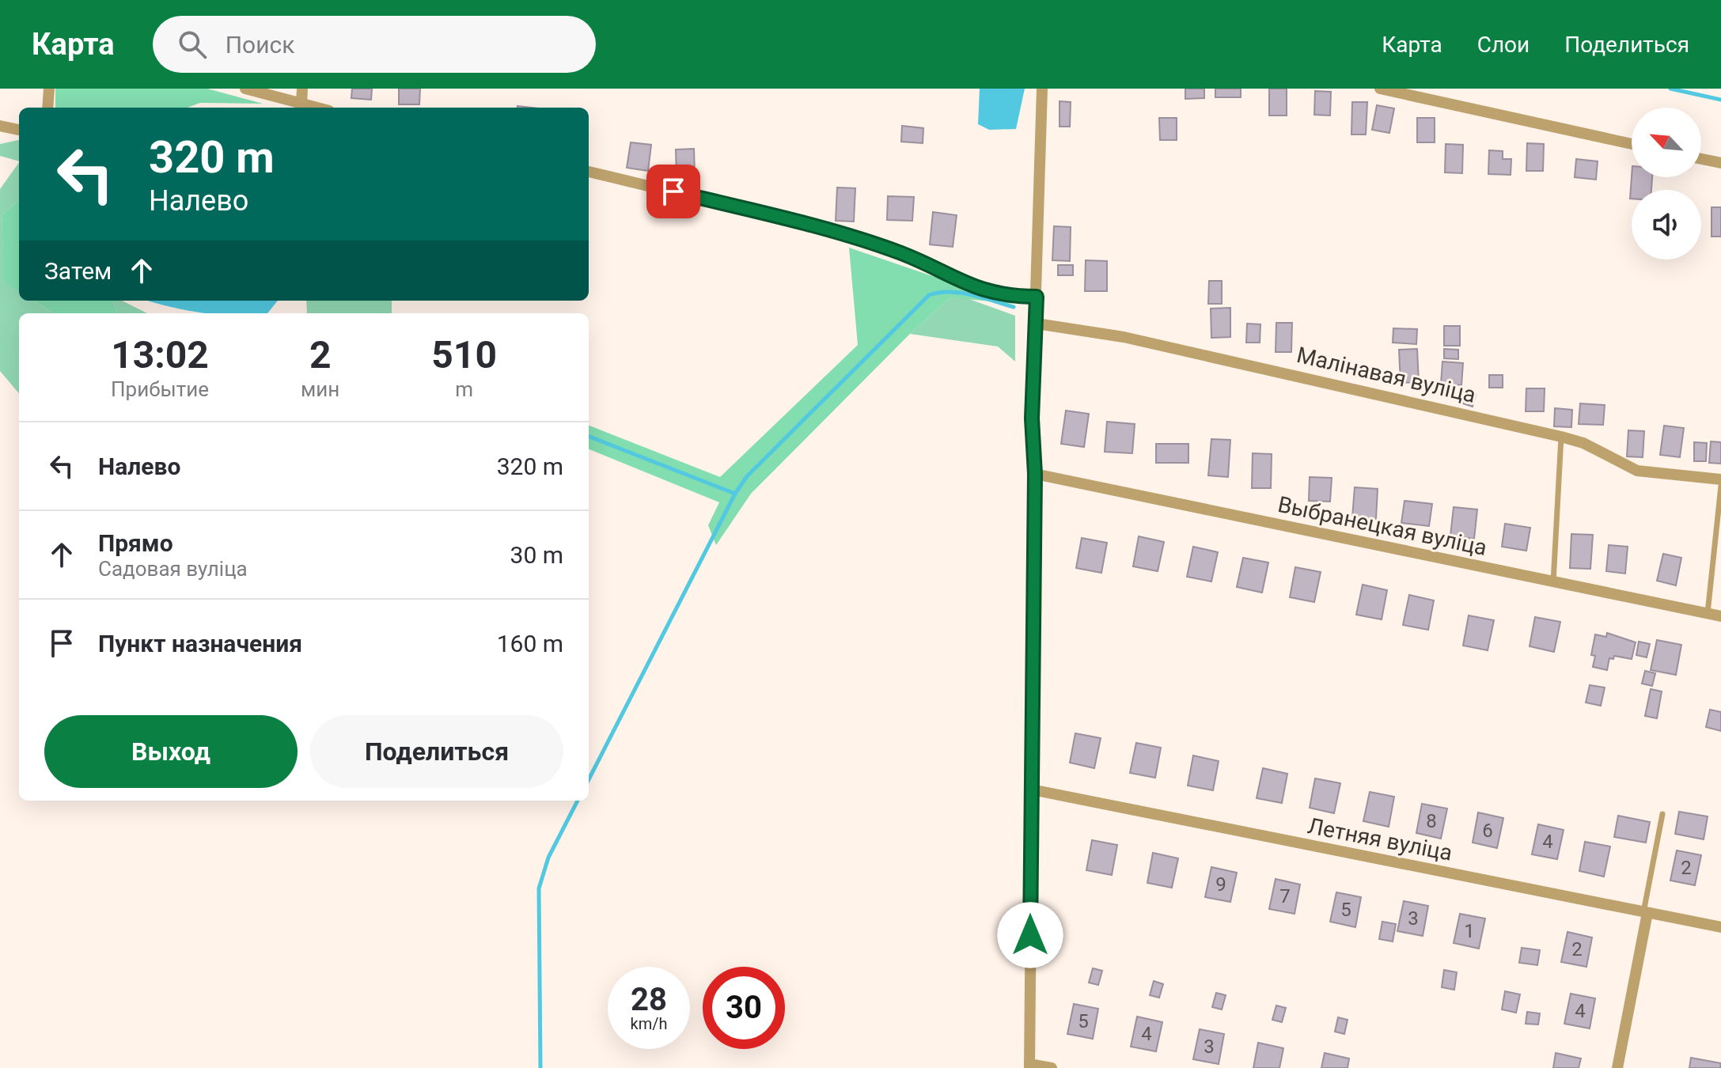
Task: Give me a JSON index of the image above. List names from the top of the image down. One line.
{"streets":{"street":["Малінавая вуліца","Выбранецкая вуліца","Летняя вуліца"]},"house_numbers":["8","6","4","2","9","7","5","3","1","2","4","5","4","3"],"north":"top left","page":{"header":"Карта","search":"Поиск","nav":["Карта","Слои","Поделиться"],"turn":["320 m","Налево"],"then":"Затем","eta":["13:02","Прибытие","2","мин","510","m"],"list":[{"name":"Налево","value":"320 m"},{"name":"Прямо","note":"Садовая вуліца","value":"30 m"},{"name":"Пункт назначения","value":"160 m"}],"buttons":["Выход","Поделиться"],"speed":"28 km/h","limit":"30"}}
